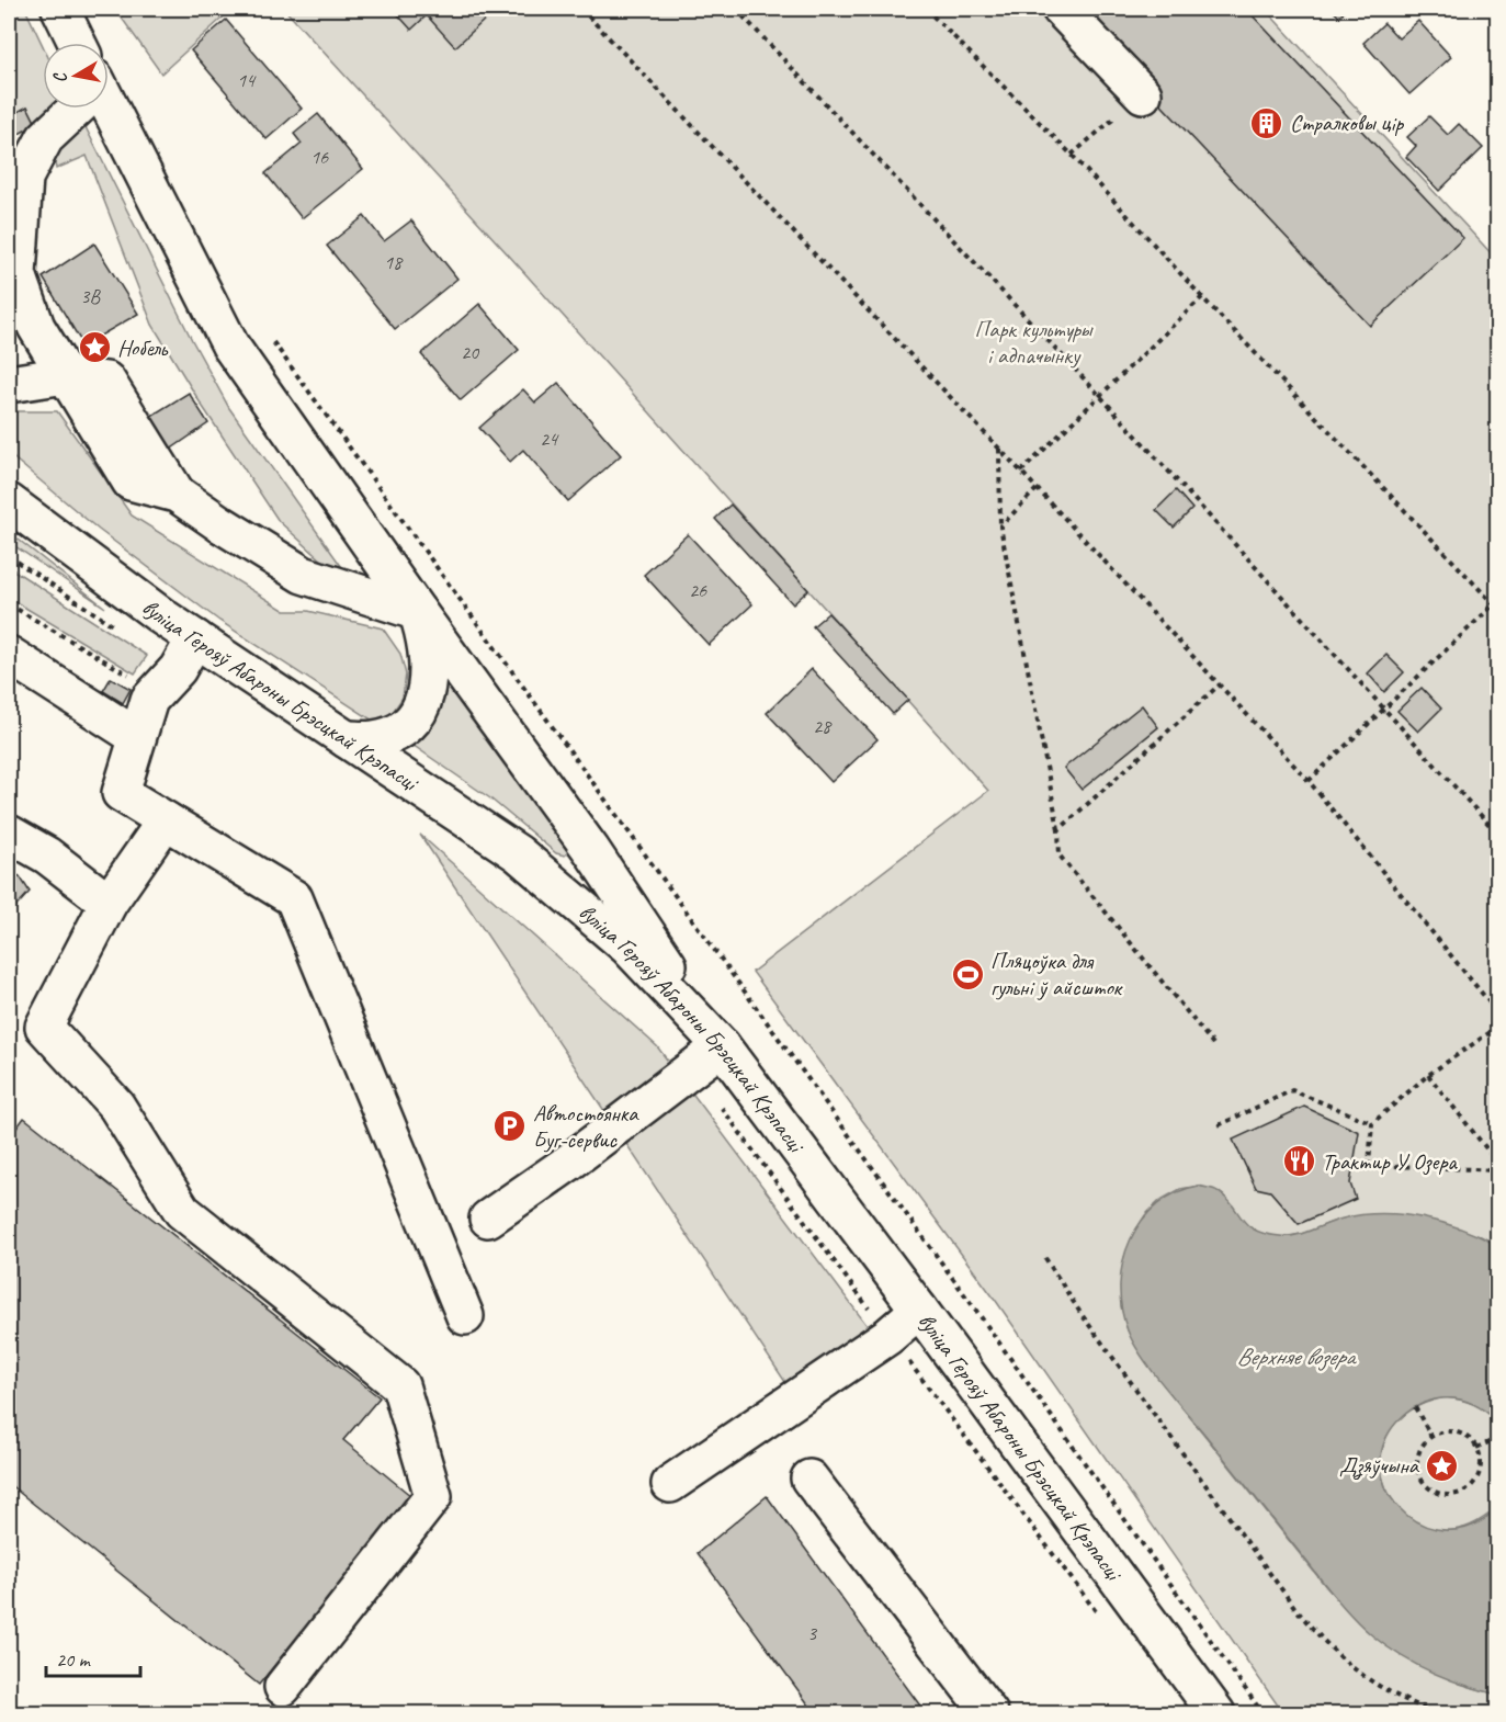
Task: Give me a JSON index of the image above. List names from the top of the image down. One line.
{"streets":{"main road":["вуліца Герояў Абароны Брэсцкай Крэпасці"]},"water":["Верхняе возера"],"parks":["Парк культуры і адпачынку"],"places":{"building":["Стралковы цір"],"place":["Нобель","Дзяўчына"],"sports":["Пляцоўка для гульні ў айсшток"],"parking":["Автостоянка Буг-сервис"],"restaurant":["Трактир У Озера"]},"house_numbers":["14","16","18","3В","20","24","26","28","3"],"scale_bar":"20 m","north":"left"}
